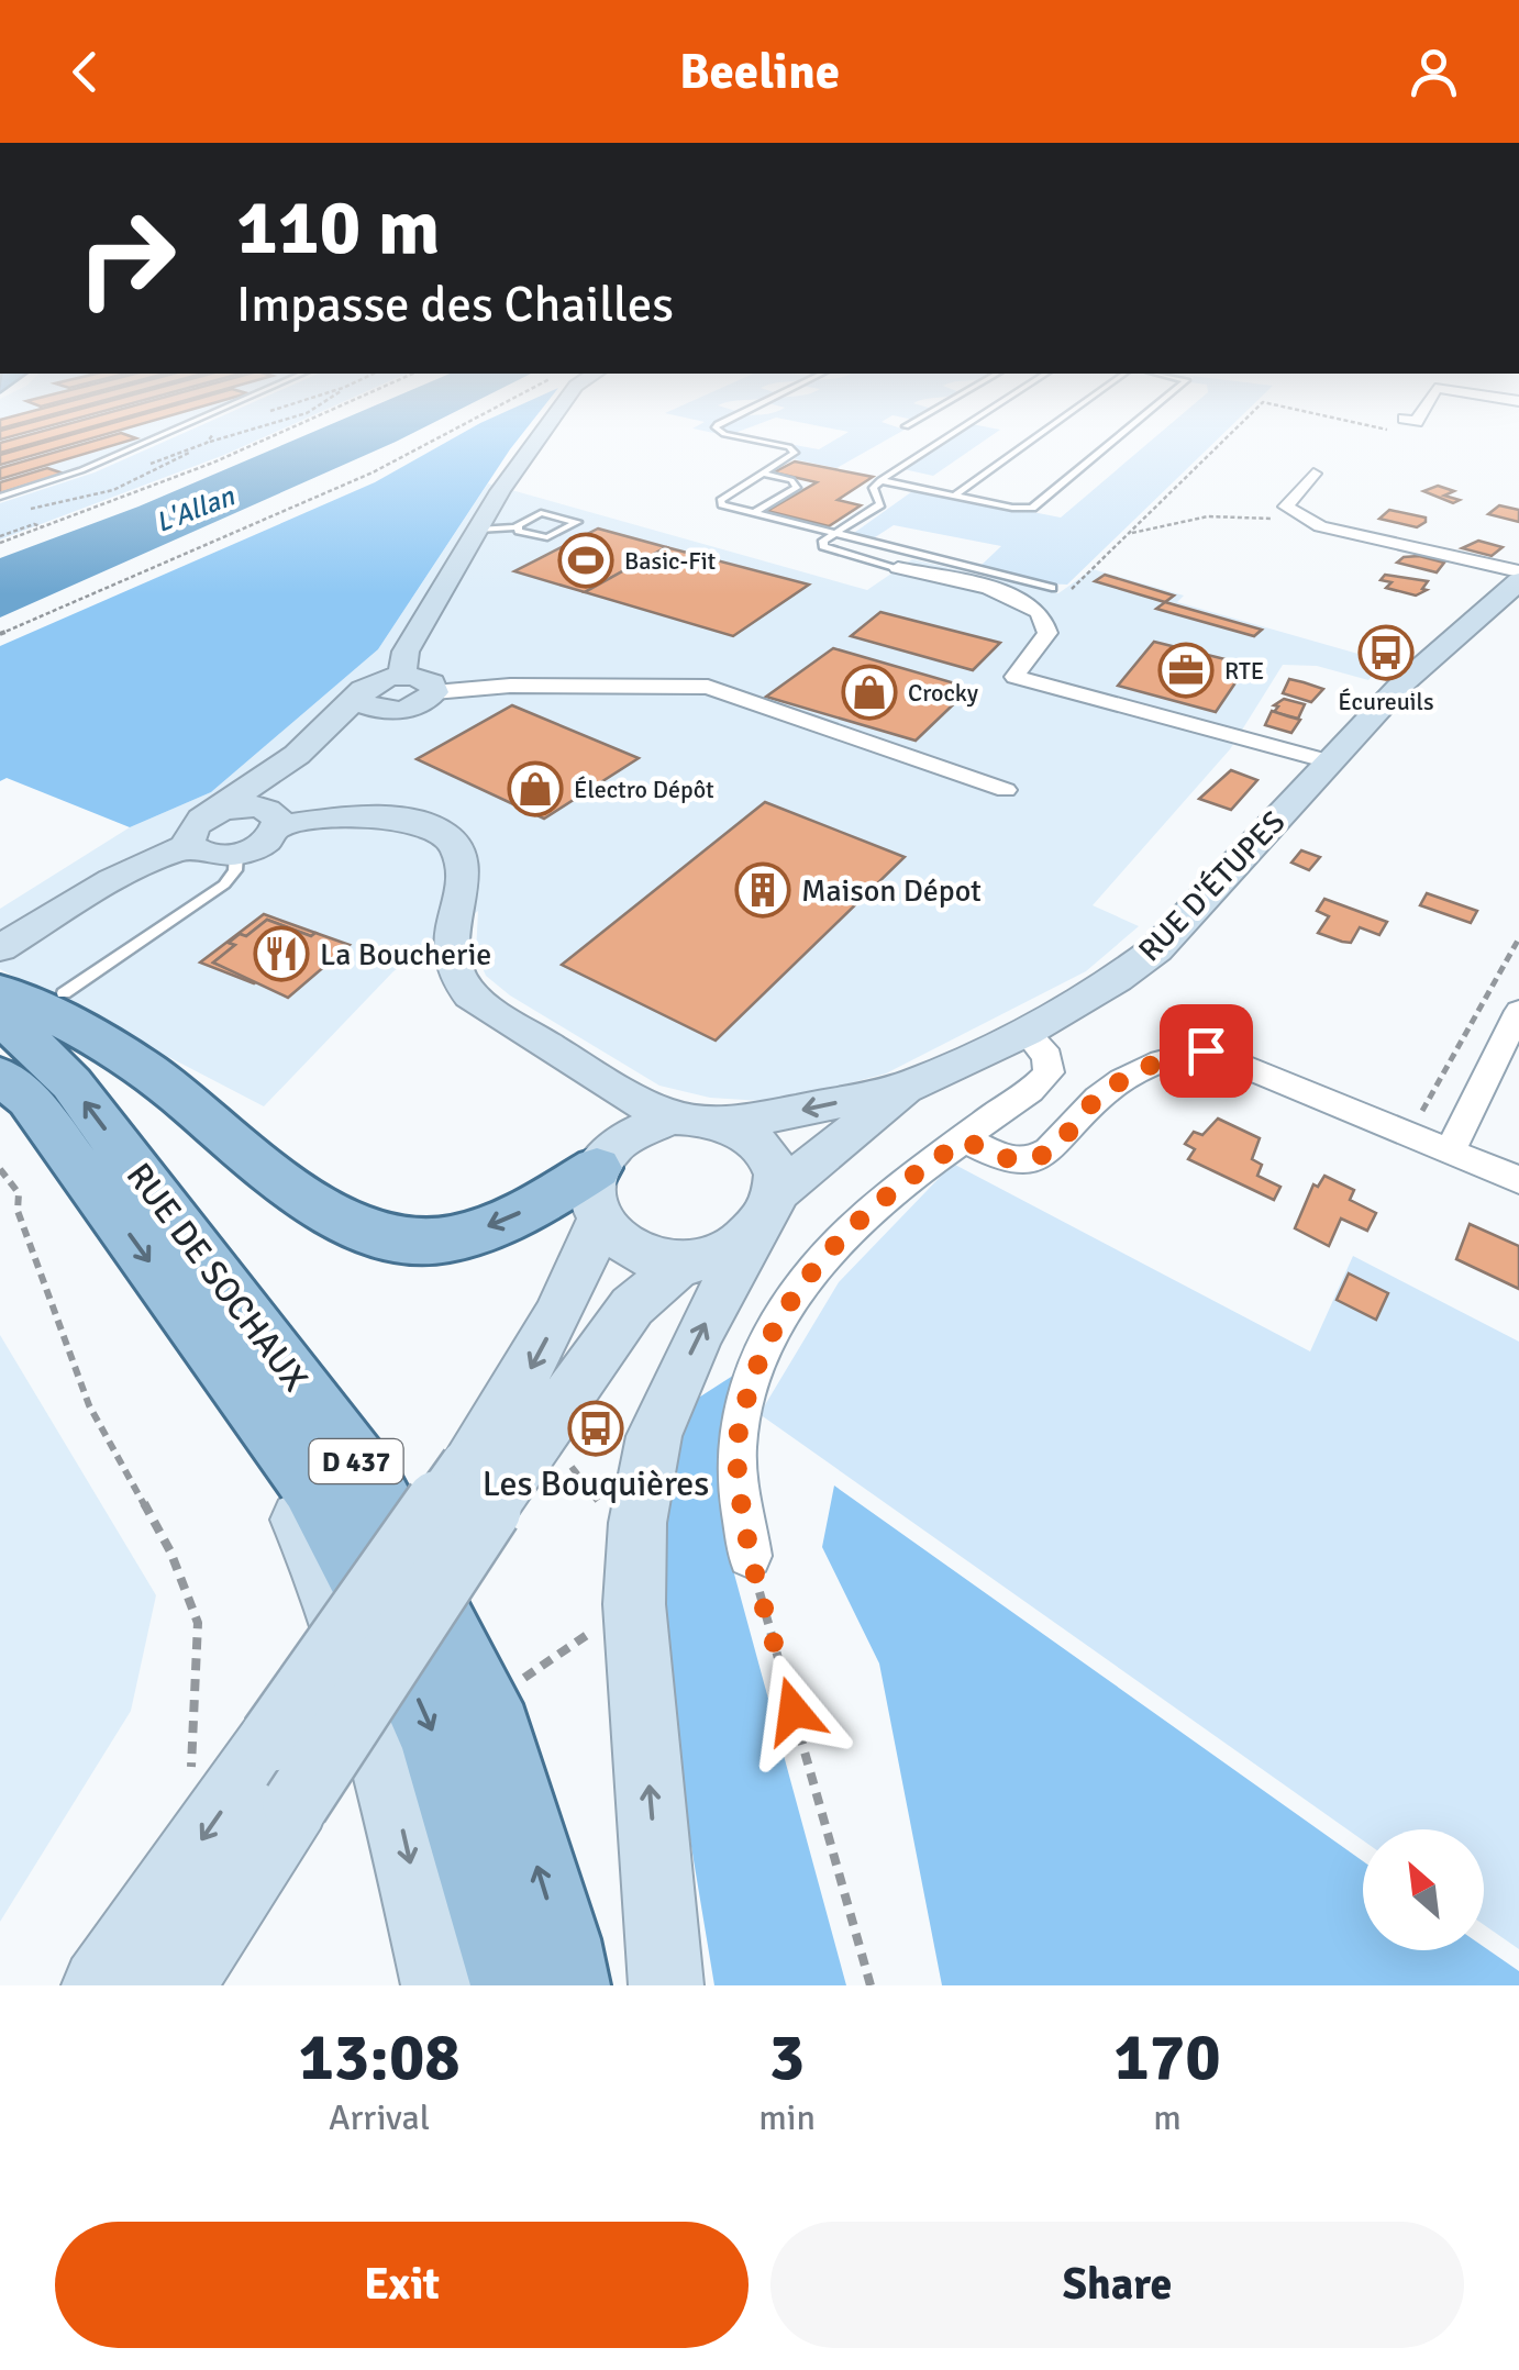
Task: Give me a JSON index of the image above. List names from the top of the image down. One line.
{"streets":{"main road":["RUE D'ÉTUPES","RUE DE SOCHAUX","D 437"]},"water":["L'Allan"],"places":{"sports":["Basic-Fit"],"bus stop":["Écureuils","Les Bouquières"],"office":["RTE"],"shop":["Crocky","Électro Dépôt"],"building":["Maison Dépot"],"restaurant":["La Boucherie"]},"north":"top left","page":{"header":"Beeline","turn":["110 m","Impasse des Chailles"],"eta":["13:08","Arrival","3","min","170","m"],"buttons":["Exit","Share"]}}
